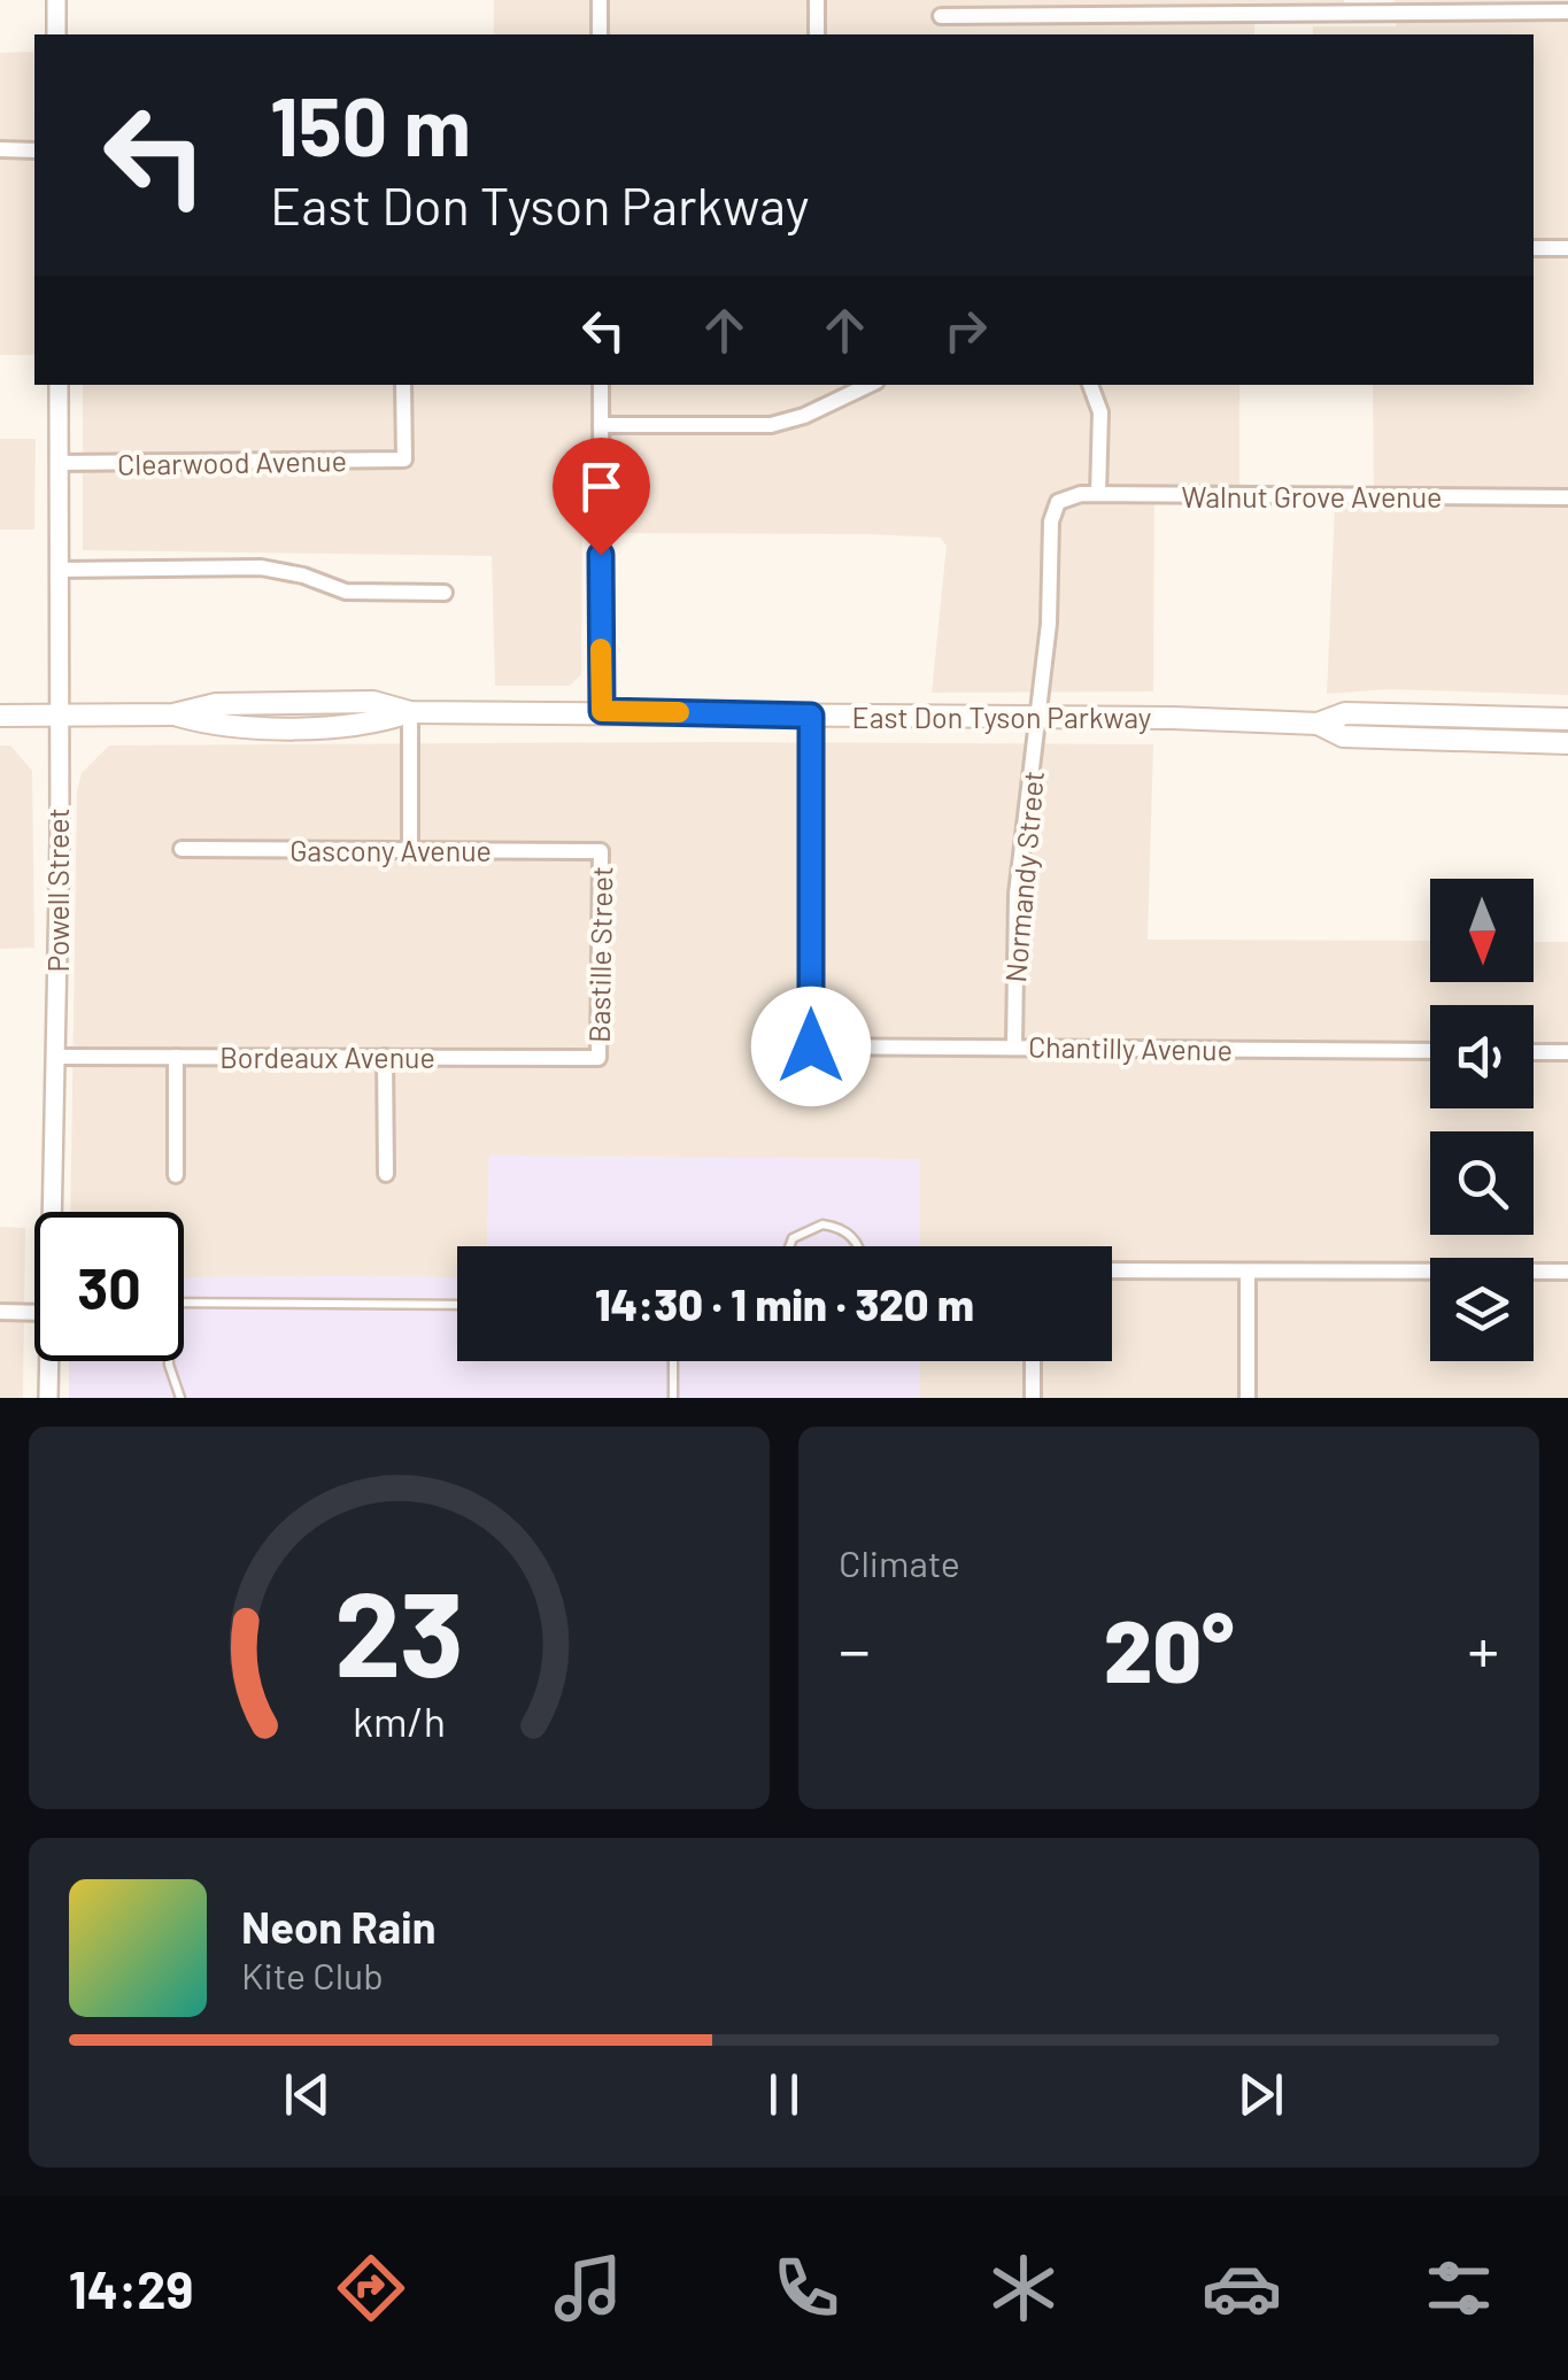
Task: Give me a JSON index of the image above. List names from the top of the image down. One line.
{"streets":{"main road":["East Don Tyson Parkway"],"street":["Clearwood Avenue","Walnut Grove Avenue","Gascony Avenue","Normandy Street","Powell Street","Bastille Street","Chantilly Avenue","Bordeaux Avenue"]},"crossings":[["Clearwood Avenue","Powell Street"],["Walnut Grove Avenue","Normandy Street"],["East Don Tyson Parkway","Normandy Street"],["East Don Tyson Parkway","Powell Street"],["East Don Tyson Parkway","Chantilly Avenue"],["Gascony Avenue","Bastille Street"],["Normandy Street","Chantilly Avenue"],["Powell Street","Bordeaux Avenue"],["Bastille Street","Bordeaux Avenue"]],"north":"bottom","page":{"turn":["150 m","East Don Tyson Parkway"],"limit":"30","trip":"14:30 · 1 min · 320 m","tile":"Climate","heat":["−","20°","+"],"song":["Neon Rain","Kite Club"],"tabs":"14:29","gauge":["23","km/h"]}}
